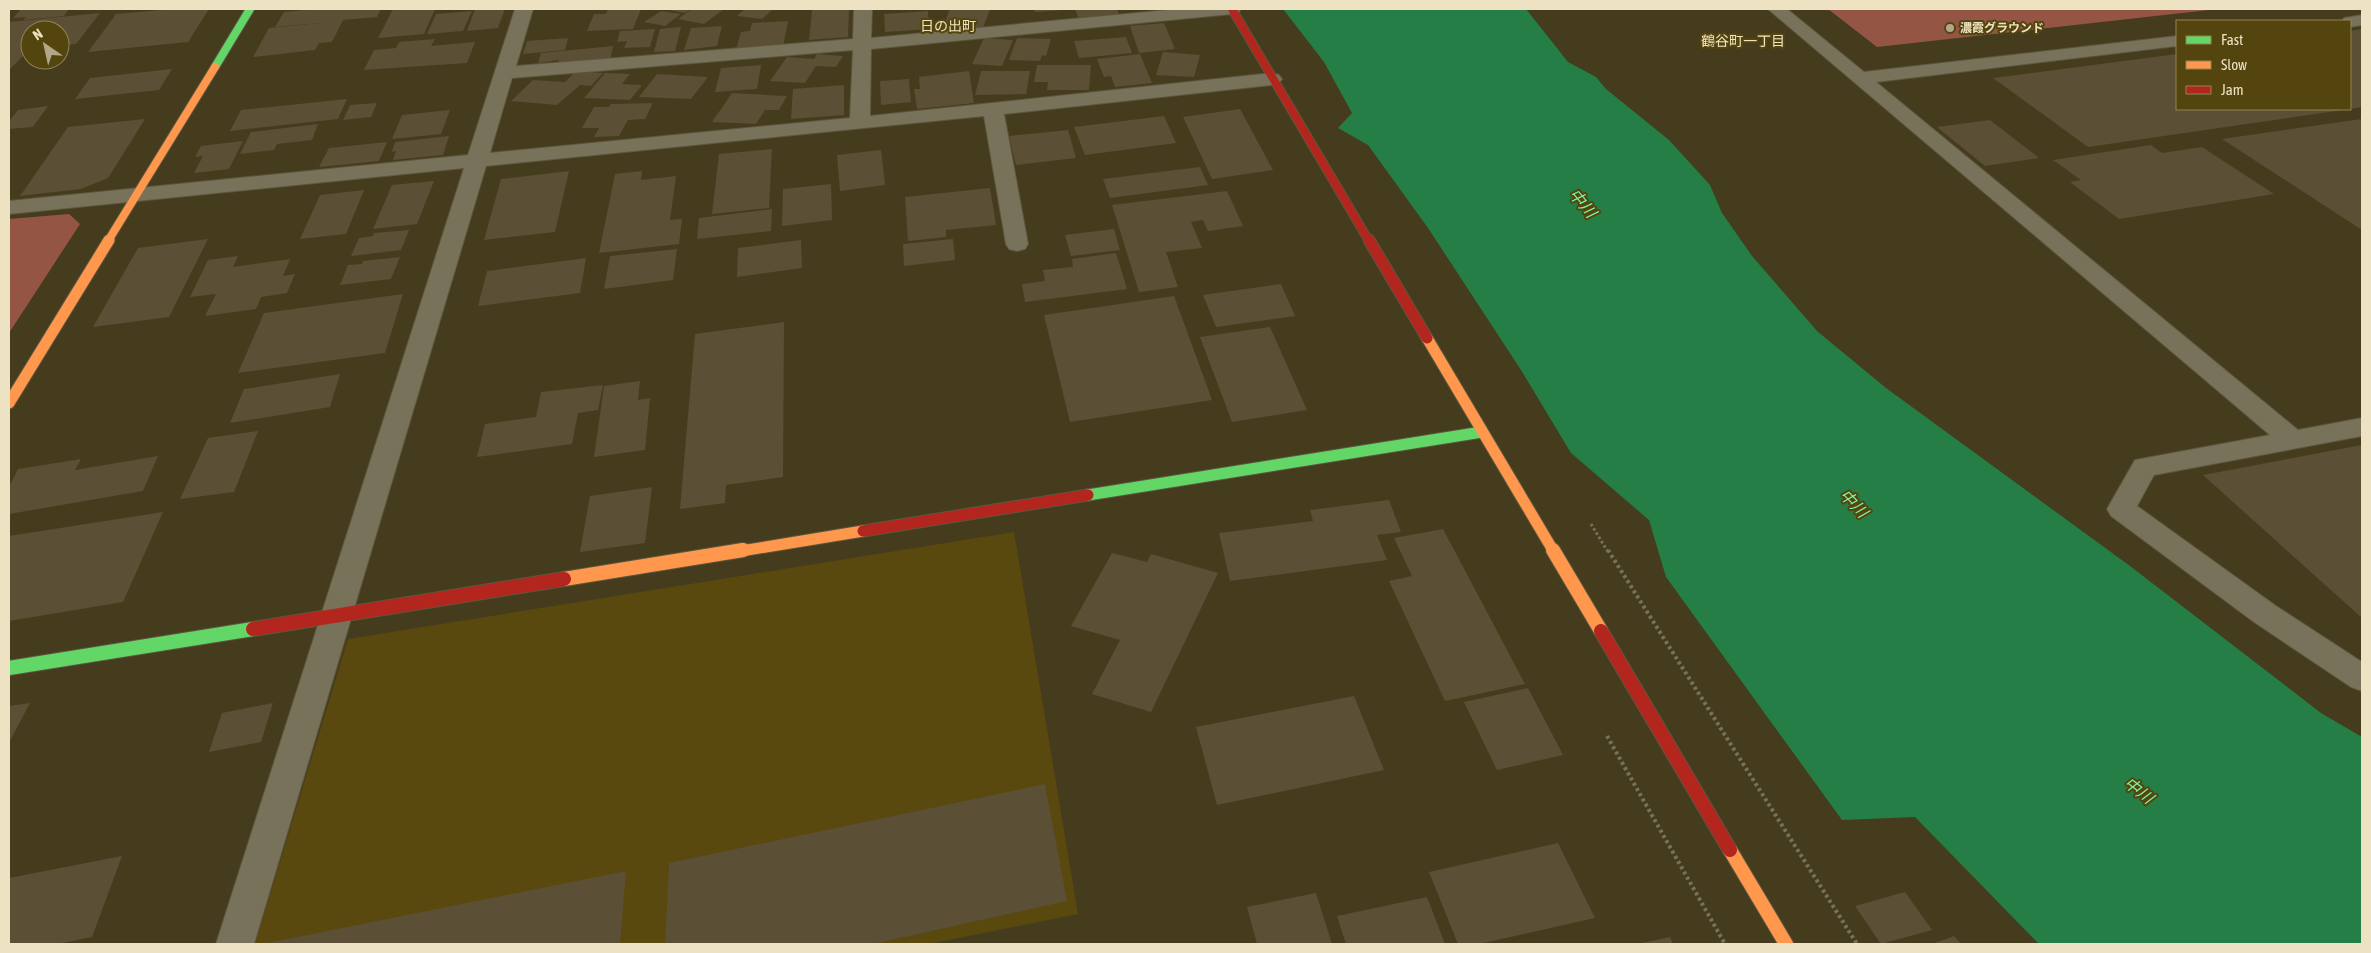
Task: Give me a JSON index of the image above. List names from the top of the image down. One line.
{"districts":["日の出町","鶴谷町一丁目"],"water":["中川"],"places":["濃霞グラウンド"],"legend":["Fast","Slow","Jam"],"north":"top left"}
